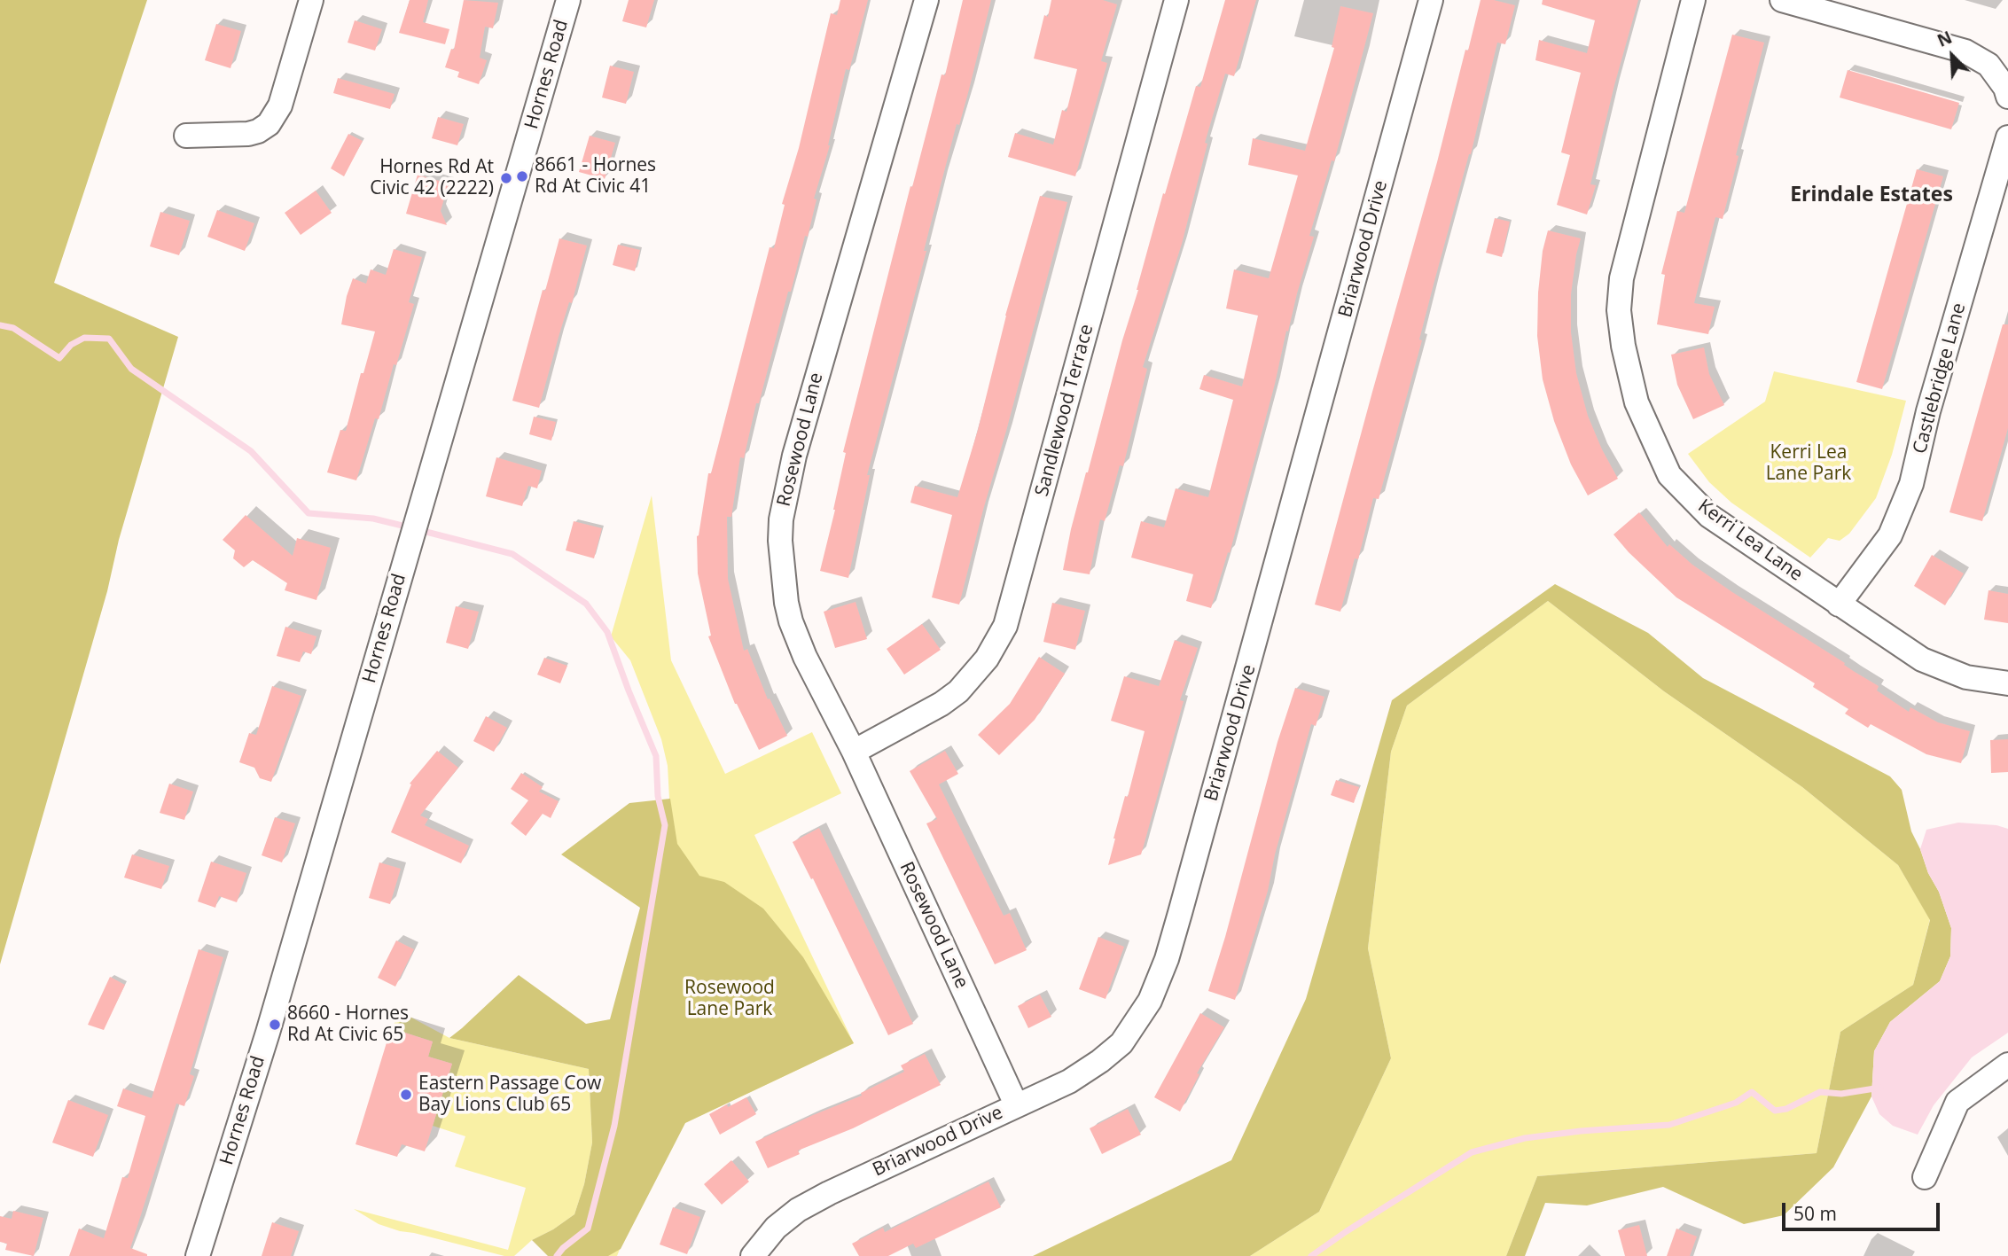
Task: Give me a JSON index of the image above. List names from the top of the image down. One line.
{"streets":{"street":["Hornes Road","Briarwood Drive","Castlebridge Lane","Sandlewood Terrace","Rosewood Lane","Kerri Lea Lane"]},"crossings":[["Briarwood Drive","Rosewood Lane"],["Castlebridge Lane","Kerri Lea Lane"],["Sandlewood Terrace","Rosewood Lane"]],"districts":["Erindale Estates"],"parks":["Kerri Lea Lane Park","Rosewood Lane Park"],"places":["8661 - Hornes Rd At Civic 41","Hornes Rd At Civic 42 (2222)","8660 - Hornes Rd At Civic 65","Eastern Passage Cow Bay Lions Club 65"],"scale_bar":"50 m","north":"top left"}
